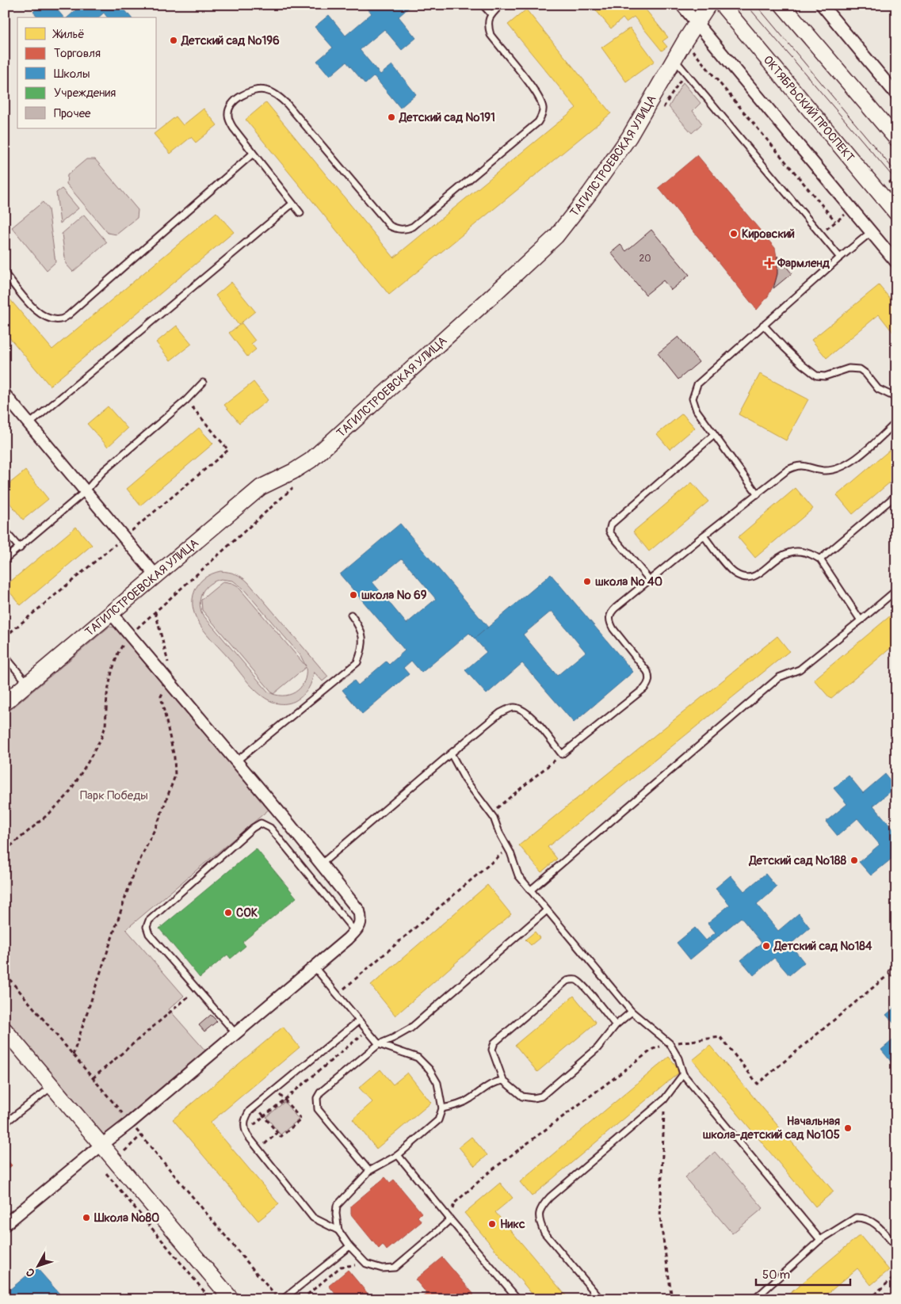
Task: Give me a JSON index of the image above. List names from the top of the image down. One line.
{"streets":{"street":["ОКТЯБРЬСКИЙ ПРОСПЕКТ","ТАГИЛСТРОЕВСКАЯ УЛИЦА"]},"parks":["Парк Победы"],"places":{"other":["Детский сад №196","Детский сад №191","Кировский","школа № 40","школа № 69","Детский сад №188","СОК","Детский сад №184","Начальная школа-детский сад №105","Школа №80","Никс"],"health":["Фармленд"]},"house_numbers":["20"],"legend":["Жильё","Торговля","Школы","Учреждения","Прочее"],"scale_bar":"50 m","north":"bottom left"}
